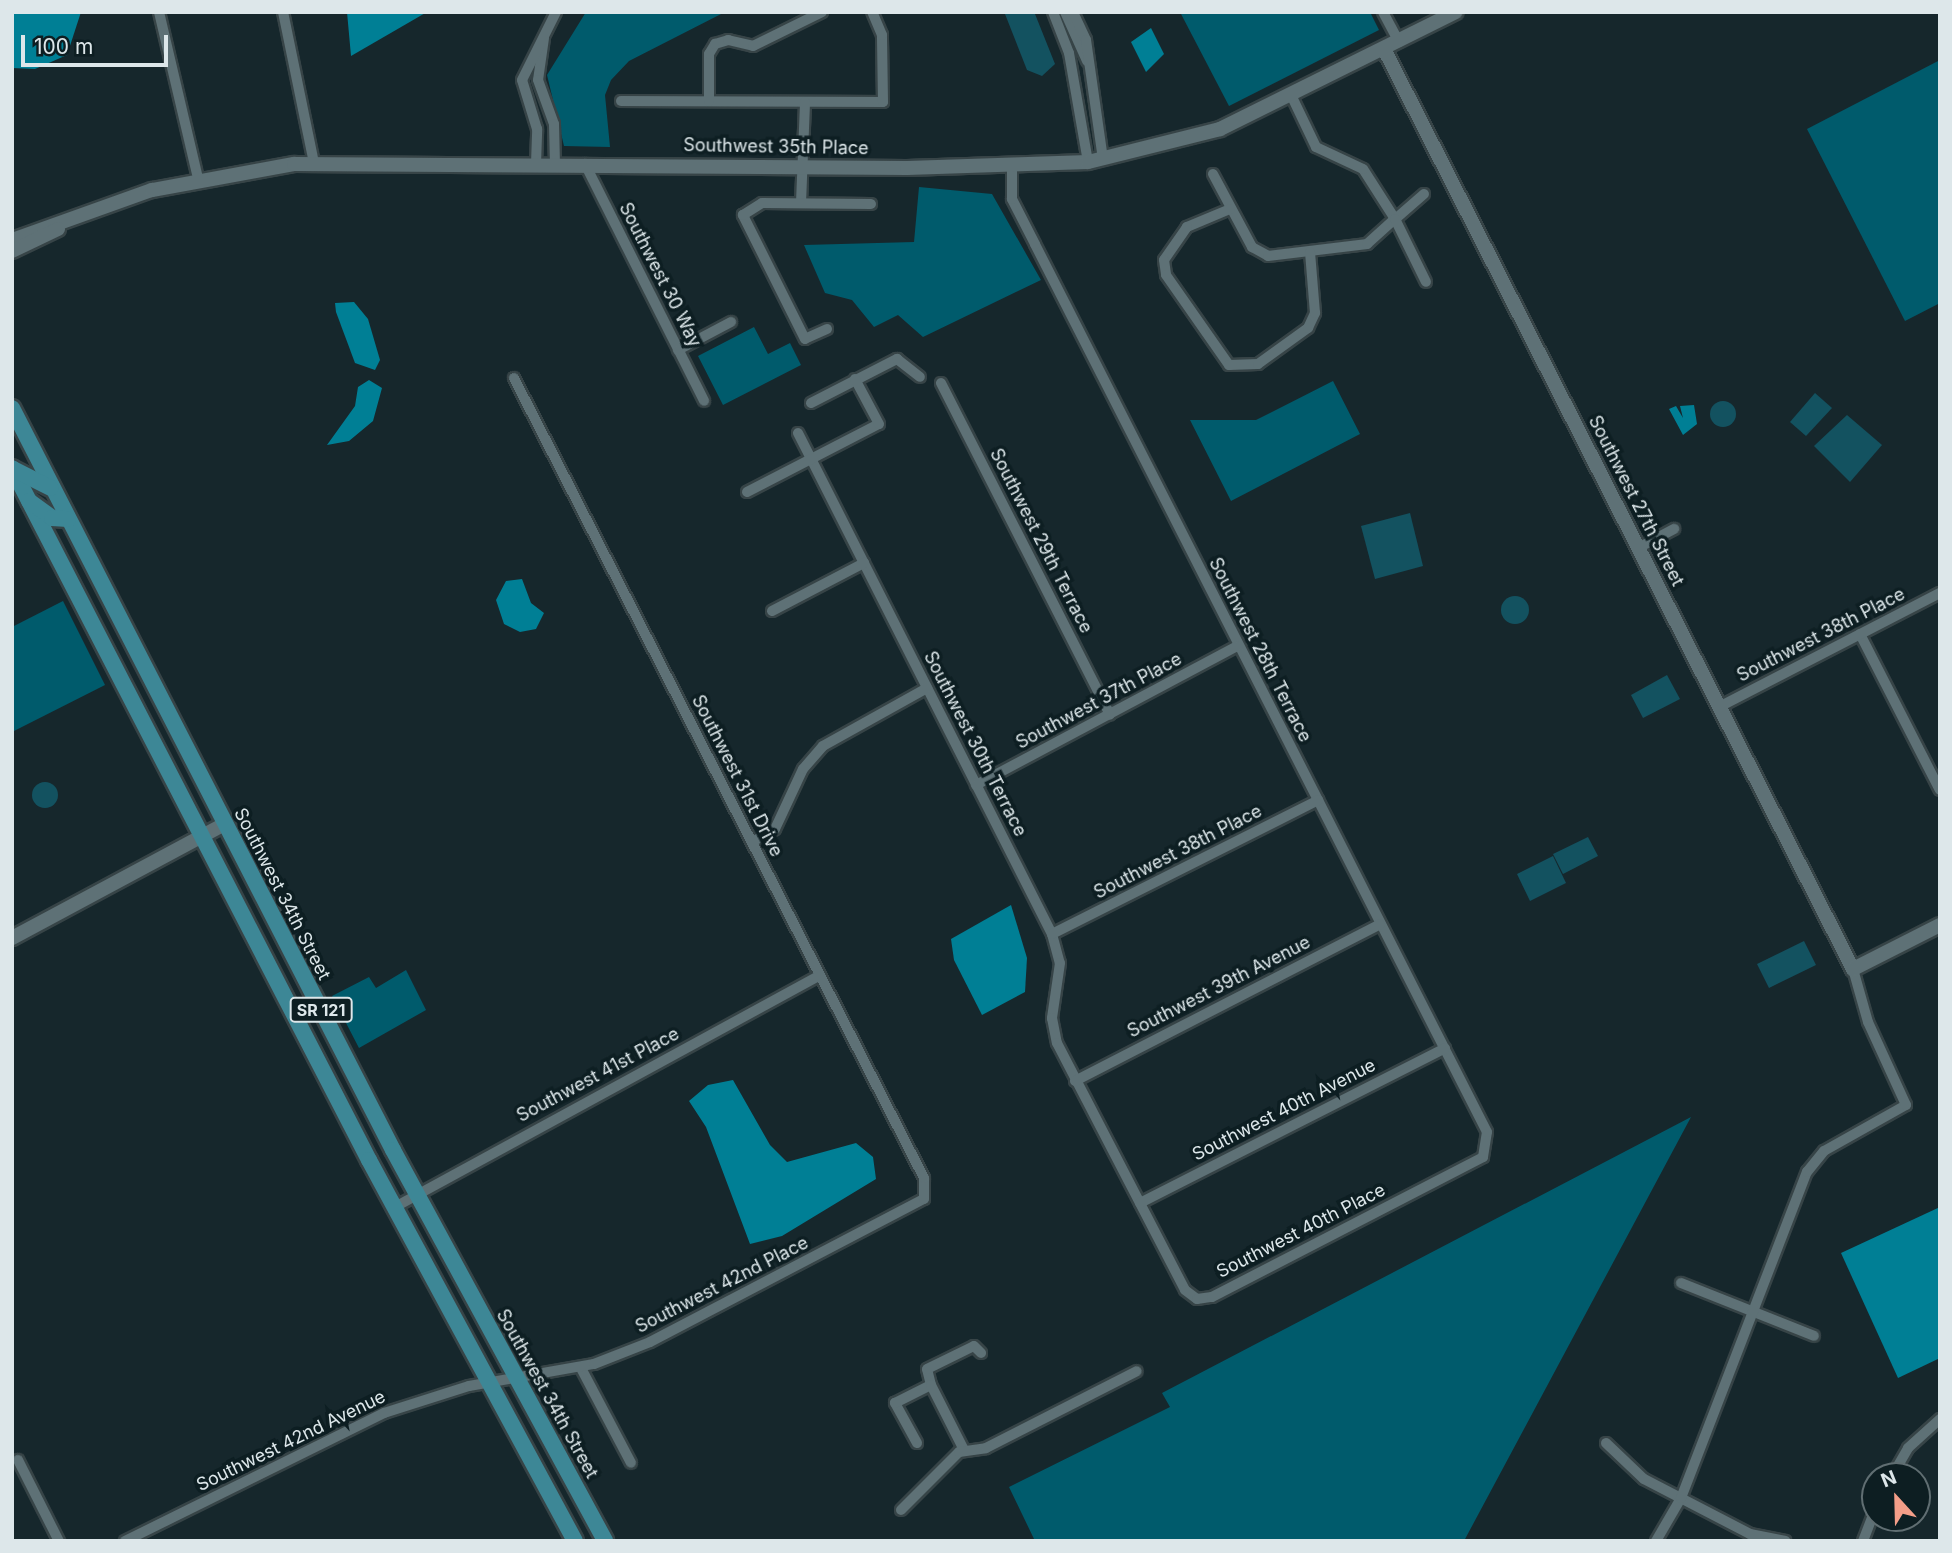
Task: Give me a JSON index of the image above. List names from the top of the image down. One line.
{"streets":{"main road":["Southwest 34th Street","SR 121"],"street":["Southwest 35th Place","Southwest 30 Way","Southwest 27th Street","Southwest 29th Terrace","Southwest 38th Place","Southwest 28th Terrace","Southwest 37th Place","Southwest 30th Terrace","Southwest 31st Drive","Southwest 39th Avenue","Southwest 41st Place","Southwest 40th Avenue","Southwest 40th Place","Southwest 42nd Place","Southwest 42nd Avenue"]},"crossings":[["Southwest 35th Place","Southwest 30 Way"],["Southwest 35th Place","Southwest 27th Street"],["Southwest 35th Place","Southwest 28th Terrace"],["Southwest 27th Street","Southwest 38th Place"],["Southwest 29th Terrace","Southwest 37th Place"],["Southwest 38th Place","Southwest 28th Terrace"],["Southwest 38th Place","Southwest 30th Terrace"],["Southwest 28th Terrace","Southwest 37th Place"],["Southwest 28th Terrace","Southwest 39th Avenue"],["Southwest 28th Terrace","Southwest 40th Avenue"],["Southwest 28th Terrace","Southwest 40th Place"],["Southwest 37th Place","Southwest 30th Terrace"],["Southwest 30th Terrace","Southwest 39th Avenue"],["Southwest 30th Terrace","Southwest 40th Place"],["Southwest 31st Drive","Southwest 41st Place"],["Southwest 31st Drive","Southwest 42nd Place"],["Southwest 34th Street","Southwest 41st Place"],["Southwest 34th Street","Southwest 42nd Place"],["Southwest 34th Street","Southwest 42nd Avenue"],["Southwest 39th Avenue","Southwest 40th Place"],["SR 121","Southwest 41st Place"],["SR 121","Southwest 42nd Avenue"],["Southwest 40th Avenue","Southwest 40th Place"],["Southwest 42nd Place","Southwest 42nd Avenue"]],"scale_bar":"100 m","north":"top"}
